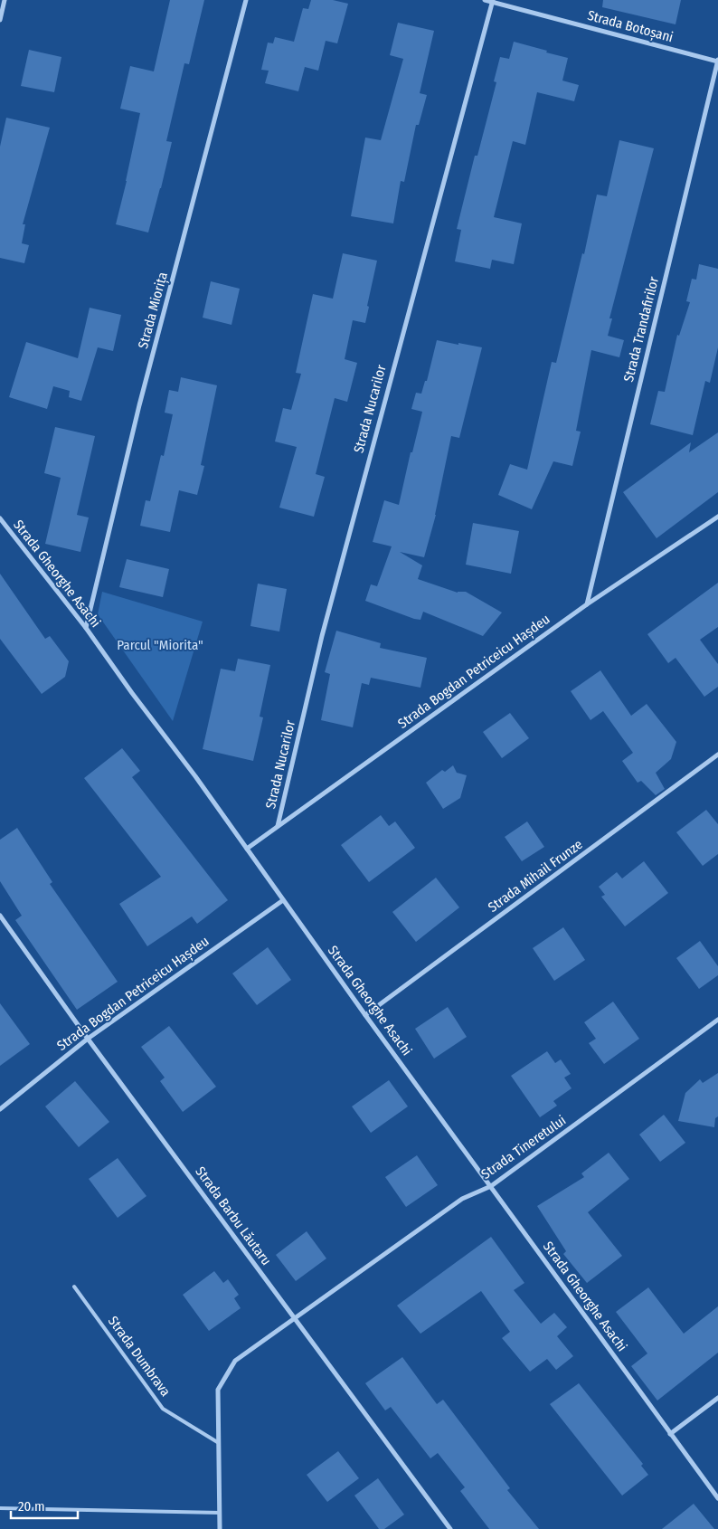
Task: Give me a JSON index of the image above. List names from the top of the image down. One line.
{"streets":{"street":["Strada Botoșani","Strada Miorița","Strada Trandafirilor","Strada Nucarilor","Strada Gheorghe Asachi","Strada Bogdan Petriceicu Hașdeu","Strada Mihail Frunze","Strada Tineretului","Strada Barbu Lăutaru"],"lane":["Strada Dumbrava"]},"crossings":[["Strada Botoșani","Strada Trandafirilor"],["Strada Botoșani","Strada Nucarilor"],["Strada Miorița","Strada Gheorghe Asachi"],["Strada Trandafirilor","Strada Bogdan Petriceicu Hașdeu"],["Strada Nucarilor","Strada Bogdan Petriceicu Hașdeu"],["Strada Gheorghe Asachi","Strada Bogdan Petriceicu Hașdeu"],["Strada Gheorghe Asachi","Strada Mihail Frunze"],["Strada Gheorghe Asachi","Strada Tineretului"],["Strada Bogdan Petriceicu Hașdeu","Strada Barbu Lăutaru"],["Strada Tineretului","Strada Barbu Lăutaru"]],"parks":["Parcul \"Miorita\""],"scale_bar":"20 m"}
